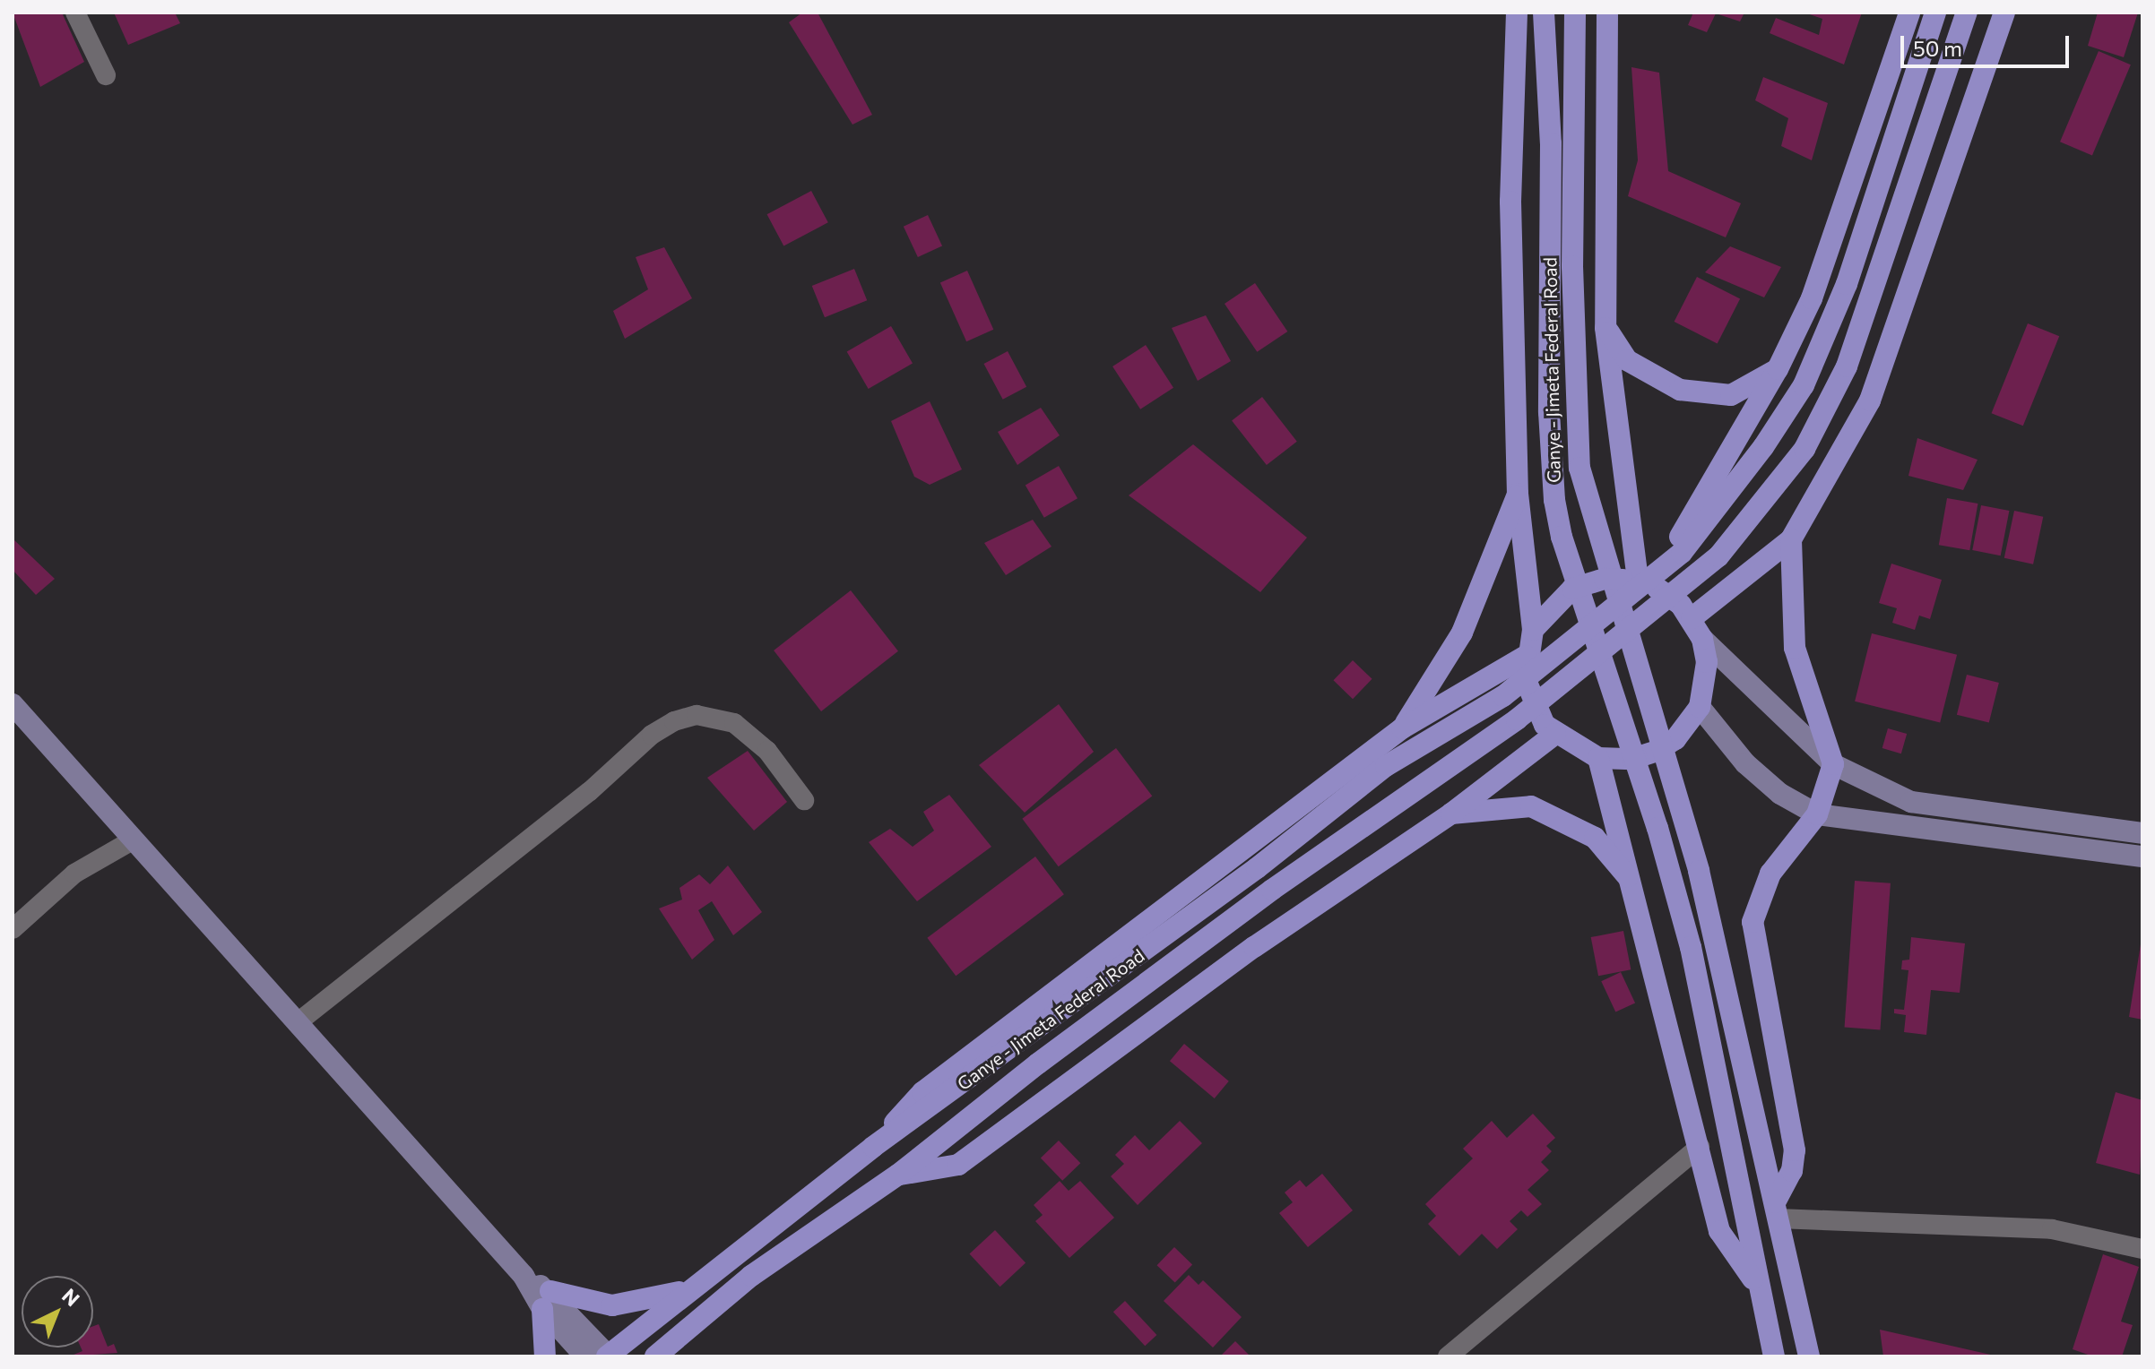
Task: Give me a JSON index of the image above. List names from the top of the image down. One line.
{"streets":{"main road":["Ganye - Jimeta Federal Road"]},"scale_bar":"50 m","north":"top right"}
